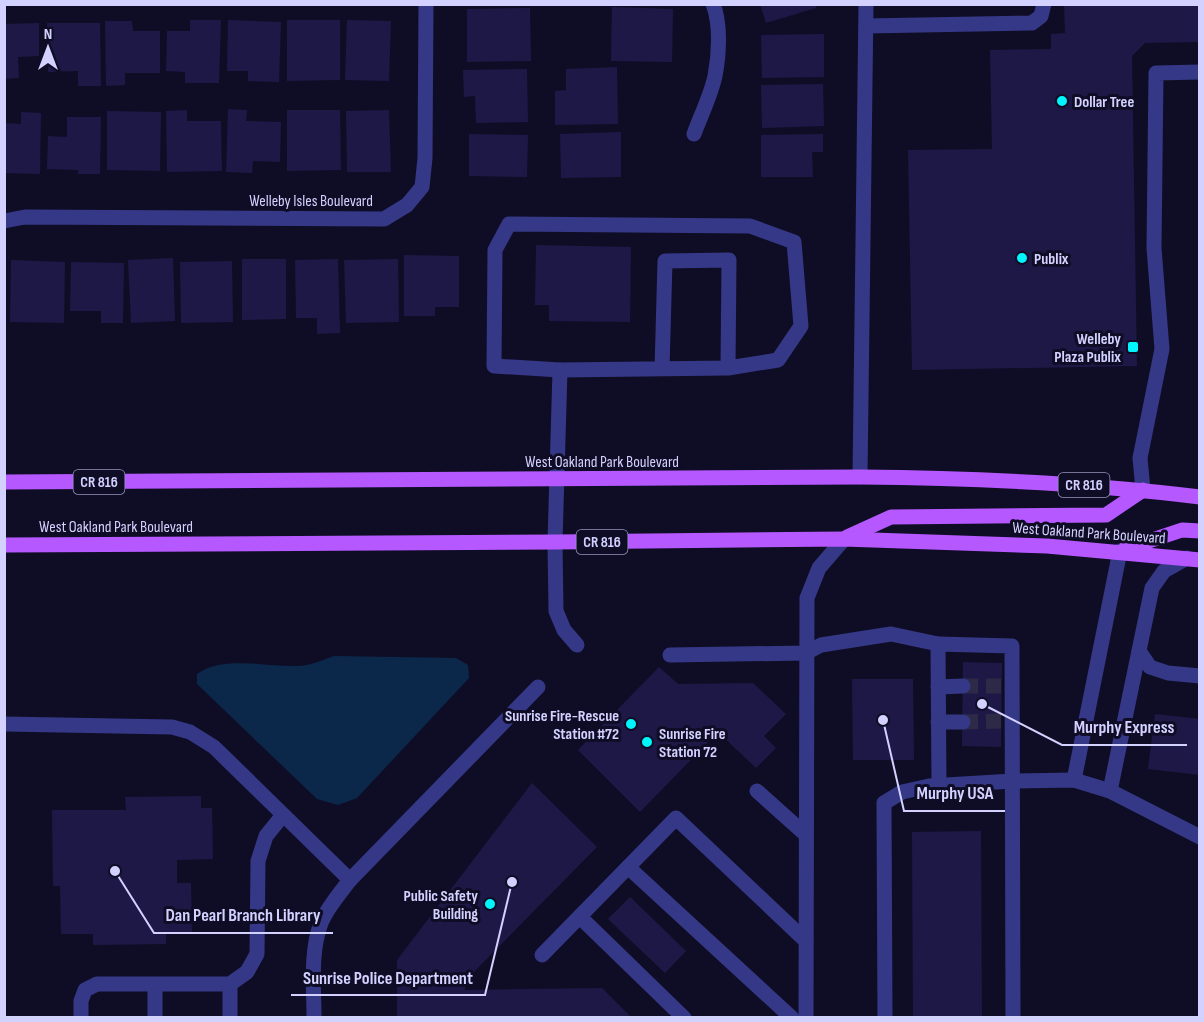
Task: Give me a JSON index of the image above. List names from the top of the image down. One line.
{"streets":{"main road":["West Oakland Park Boulevard","CR 816"],"street":["Welleby Isles Boulevard"]},"places":{"other":["Dollar Tree","Publix","Murphy Express","Murphy USA","Sunrise Fire-Rescue Station #72","Sunrise Fire Station 72","Dan Pearl Branch Library","Sunrise Police Department","Public Safety Building"],"transit":["Welleby Plaza Publix"]},"north":"top"}
